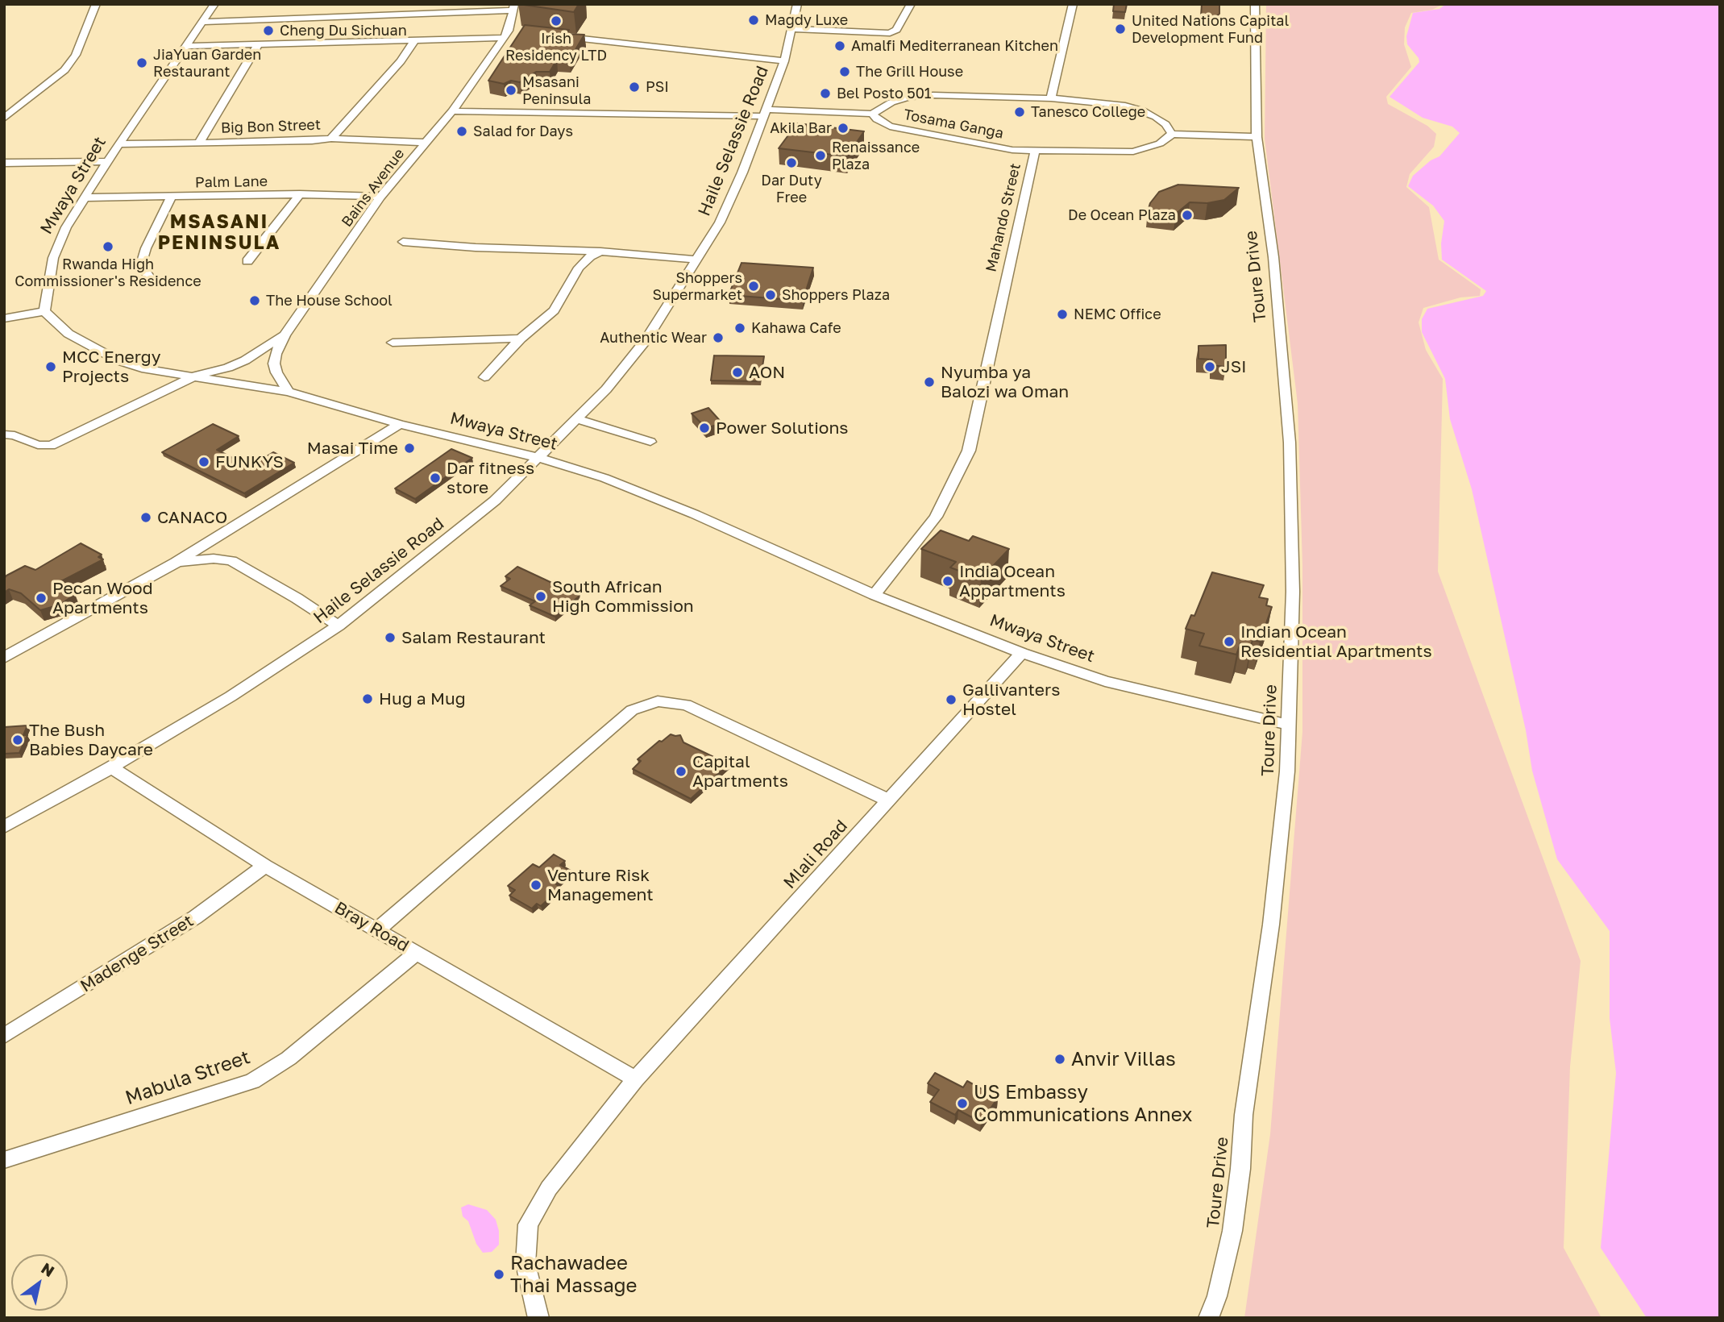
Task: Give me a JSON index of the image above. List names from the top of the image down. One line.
{"streets":{"street":["Tosama Ganga","Big Bon Street","Haile Selassie Road","Palm Lane","Mwaya Street","Bains Avenue","Mahando Street","Toure Drive","Mlali Road","Bray Road","Madenge Street","Mabula Street"]},"crossings":[["Tosama Ganga","Mahando Street"],["Big Bon Street","Mwaya Street"],["Big Bon Street","Bains Avenue"],["Haile Selassie Road","Mwaya Street"],["Haile Selassie Road","Bray Road"],["Palm Lane","Mwaya Street"],["Palm Lane","Bains Avenue"],["Mwaya Street","Bains Avenue"],["Mwaya Street","Mahando Street"],["Mwaya Street","Toure Drive"],["Mwaya Street","Mlali Road"],["Mlali Road","Bray Road"],["Bray Road","Madenge Street"],["Bray Road","Mabula Street"]],"districts":["MSASANI PENINSULA"],"places":["Magdy Luxe","Irish Residency LTD","United Nations Capital Development Fund","Cheng Du Sichuan","Amalfi Mediterranean Kitchen","JiaYuan Garden Restaurant","The Grill House","PSI","Msasani Peninsula","Bel Posto 501","Tanesco College","Akila Bar","Salad for Days","Renaissance Plaza","Dar Duty Free","De Ocean Plaza","Rwanda High Commissioner's Residence","Shoppers Supermarket","Shoppers Plaza","The House School","NEMC Office","Kahawa Cafe","Authentic Wear","MCC Energy Projects","JSI","AON","Nyumba ya Balozi wa Oman","Power Solutions","Masai Time","FUNKYS","Dar fitness store","CANACO","India Ocean Appartments","South African High Commission","Pecan Wood Apartments","Salam Restaurant","Indian Ocean Residential Apartments","Hug a Mug","Gallivanters Hostel","The Bush Babies Daycare","Capital Apartments","Venture Risk Management","Anvir Villas","US Embassy Communications Annex","Rachawadee Thai Massage"],"north":"top right"}
